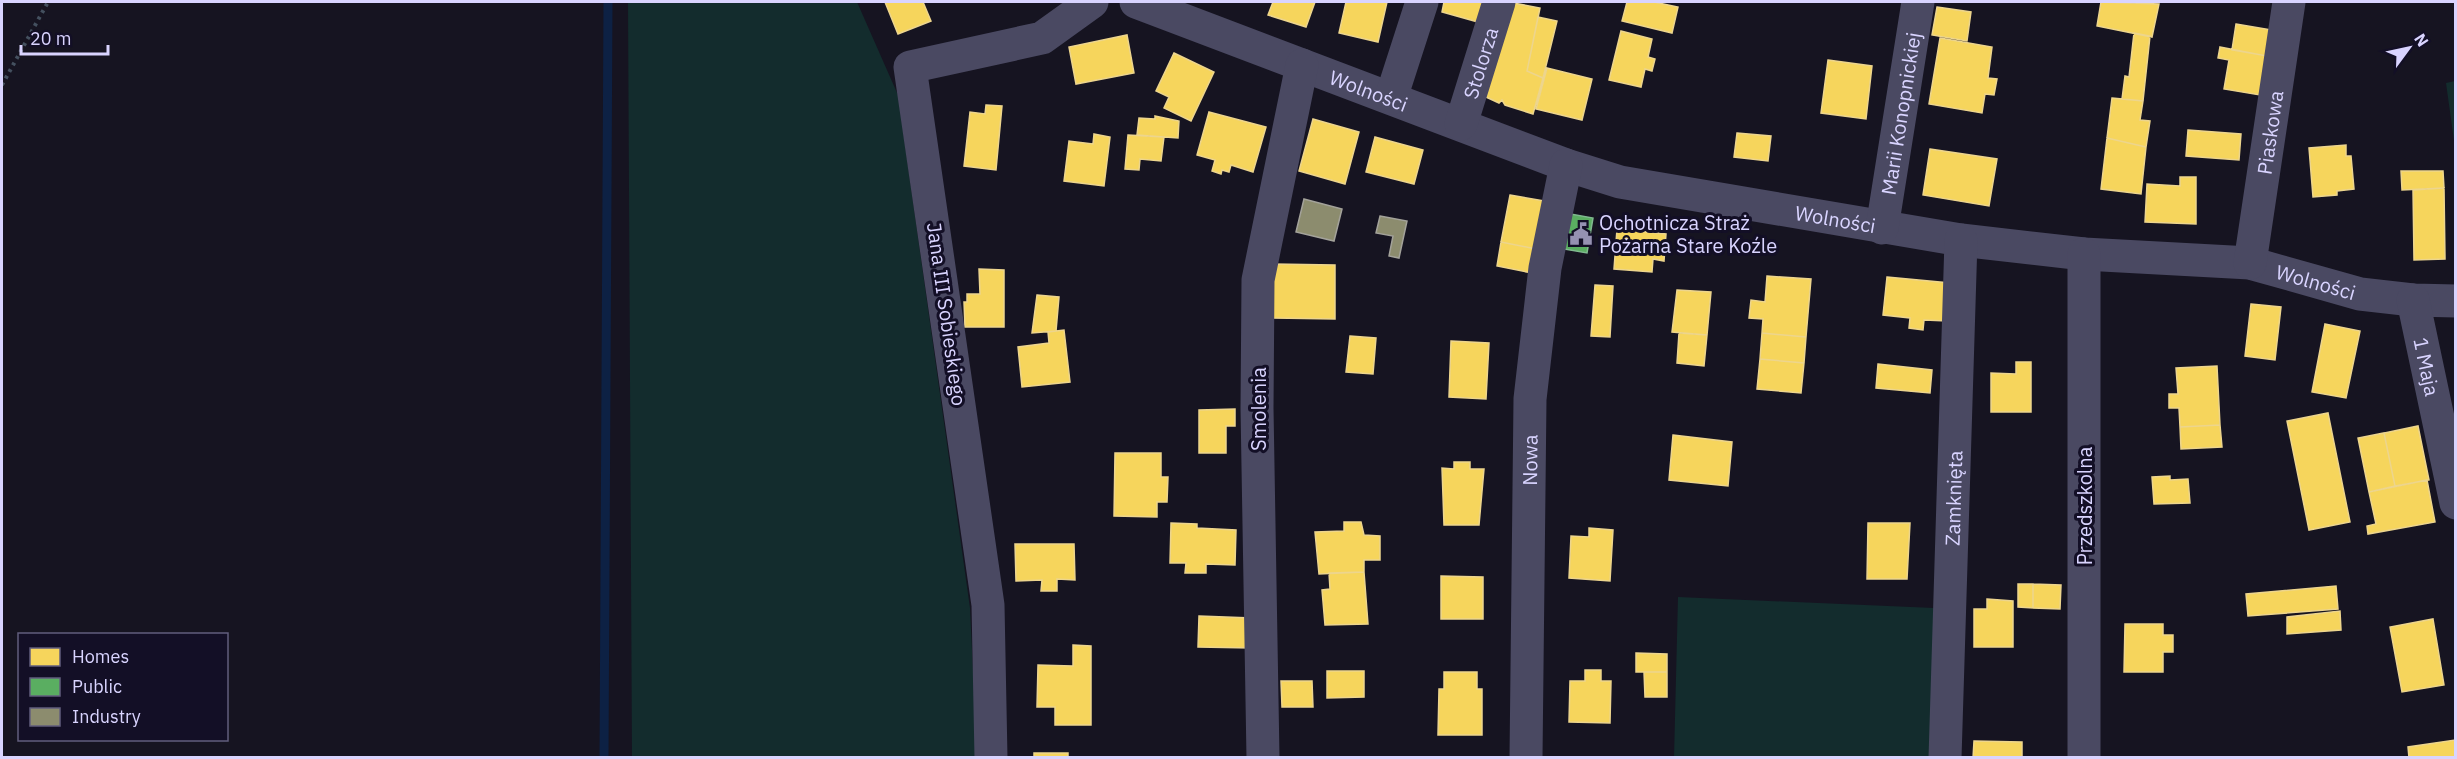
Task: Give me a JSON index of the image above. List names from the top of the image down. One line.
{"streets":{"street":["Stolorza","Wolności","Marii Konopnickiej","Piaskowa","Jana III Sobieskiego","1 Maja","Smolenia","Nowa","Zamknięta","Przedszkolna"]},"crossings":[["Stolorza","Wolności"],["Wolności","Marii Konopnickiej"],["Wolności","Piaskowa"],["Wolności","1 Maja"],["Wolności","Smolenia"],["Wolności","Nowa"],["Wolności","Zamknięta"],["Wolności","Przedszkolna"]],"places":{"public building":["Ochotnicza Straż Pożarna Stare Koźle"]},"legend":["Homes","Public","Industry"],"scale_bar":"20 m","north":"top right"}
